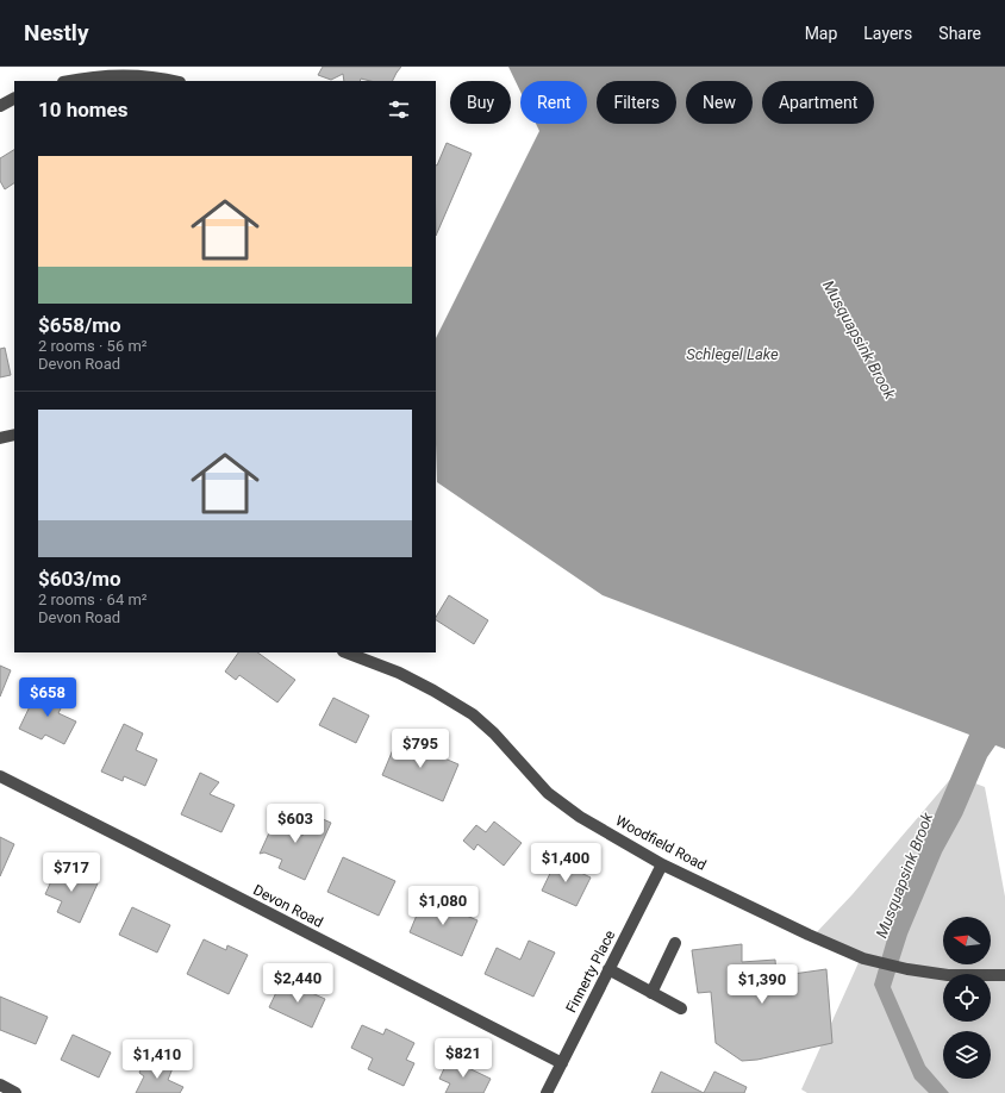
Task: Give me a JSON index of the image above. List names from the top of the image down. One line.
{"streets":{"street":["Woodfield Road","Devon Road","Finnerty Place"]},"crossings":[["Woodfield Road","Finnerty Place"],["Devon Road","Finnerty Place"]],"water":["Musquapsink Brook","Schlegel Lake"],"north":"left","page":{"header":"Nestly","nav":["Map","Layers","Share"],"chip":["Buy","Rent","Filters","New","Apartment"],"heading":"10 homes","list":[{"name":"$658/mo","note":"2 rooms · 56 m² · Devon Road"},{"name":"$603/mo","note":"2 rooms · 64 m² · Devon Road"}],"price":["$658","$795","$603","$1,400","$717","$1,080","$2,440","$1,390","$821","$1,410"]}}
